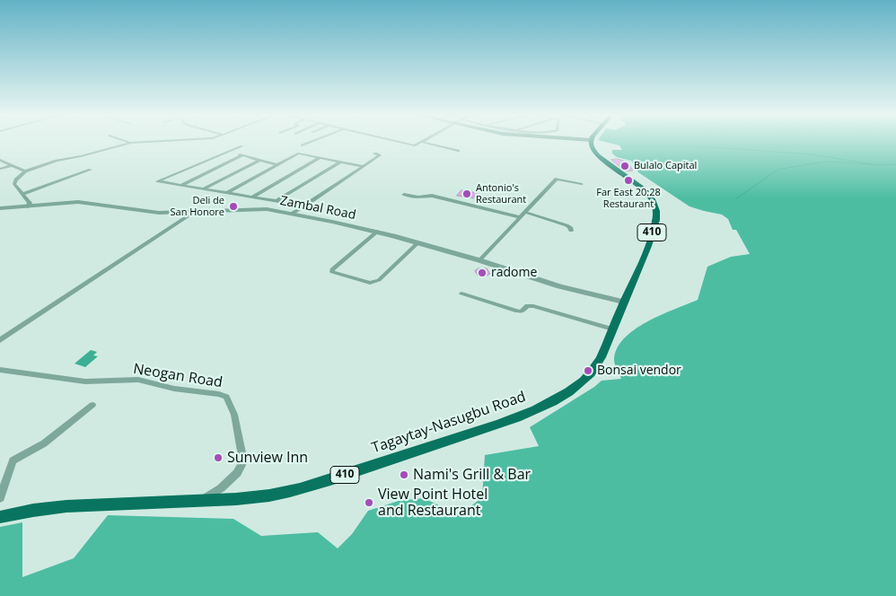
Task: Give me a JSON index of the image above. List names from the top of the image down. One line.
{"streets":{"main road":["410","Tagaytay-Nasugbu Road"],"street":["Zambal Road","Neogan Road"]},"crossings":[["Zambal Road","Tagaytay-Nasugbu Road"],["Neogan Road","Tagaytay-Nasugbu Road"]],"places":["Bulalo Capital","Far East 20:28 Restaurant","Antonio's Restaurant","Deli de San Honore","radome","Bonsai vendor","Sunview Inn","Nami's Grill & Bar","View Point Hotel and Restaurant"]}
